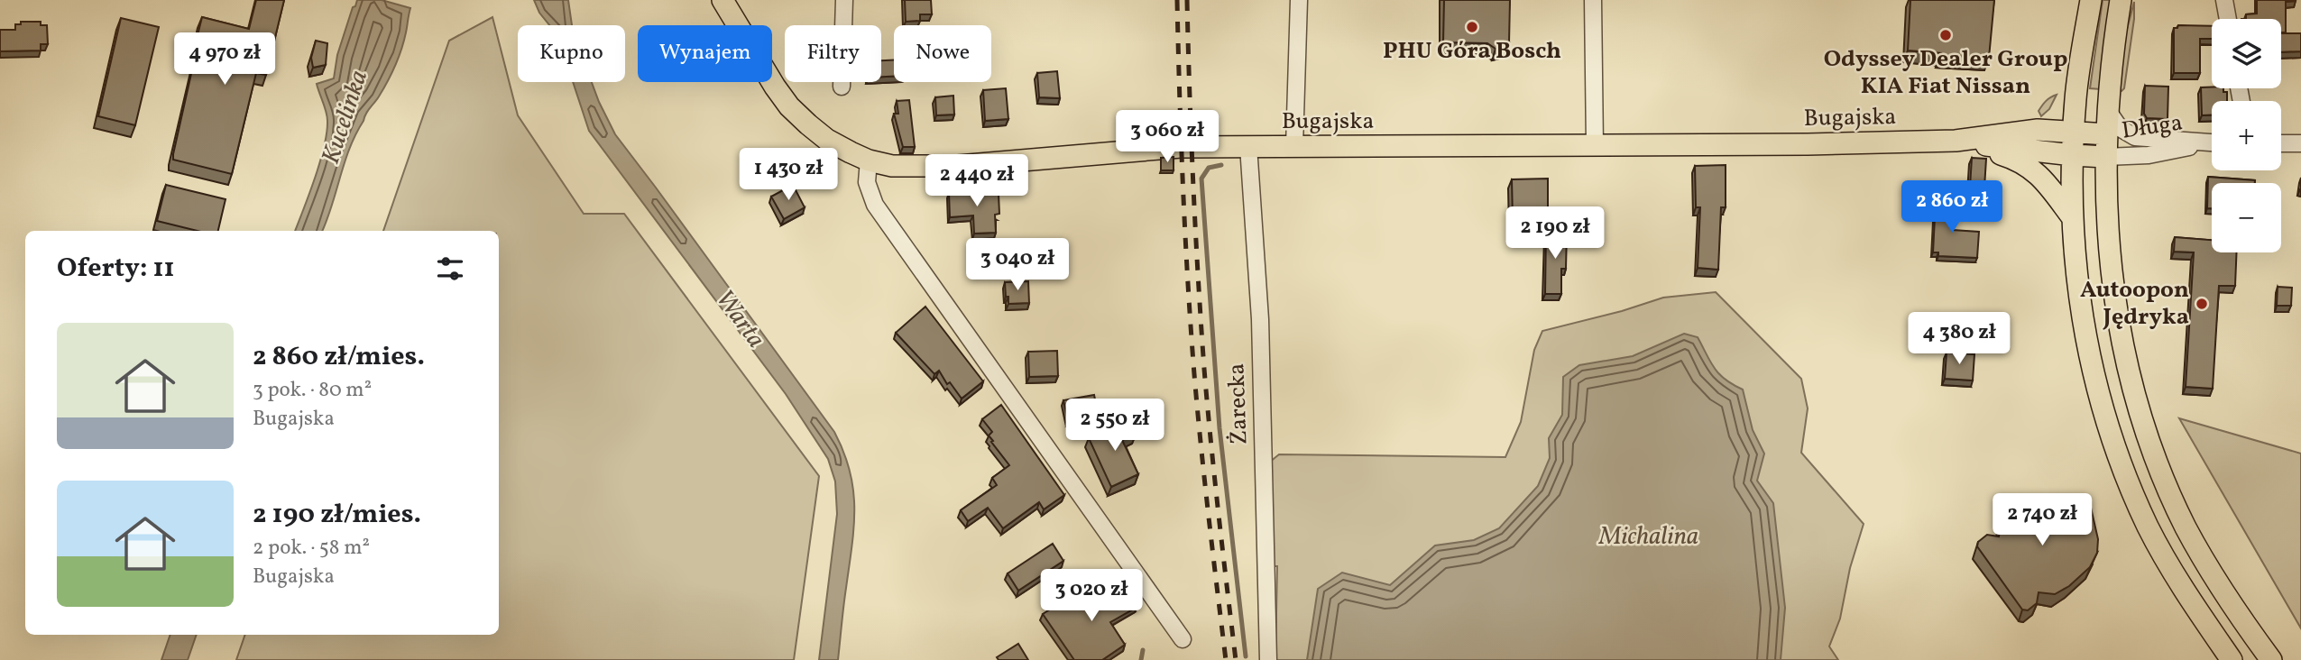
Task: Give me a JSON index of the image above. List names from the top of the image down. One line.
{"streets":{"main road":["Bugajska"],"street":["Długa","Żarecka"]},"crossings":[["Bugajska","Długa"],["Bugajska","Żarecka"]],"water":["Kucelinka","Warta","Michalina"],"places":["PHU Góra Bosch","Odyssey Dealer Group KIA Fiat Nissan","Autoopon Jędryka"],"page":{"map_buttons":["+","−"],"chip":["Kupno","Wynajem","Filtry","Nowe"],"price":["4 970 zł","3 060 zł","1 430 zł","2 440 zł","2 860 zł","2 190 zł","3 040 zł","4 380 zł","2 550 zł","2 740 zł","3 020 zł"],"heading":"Oferty: 11","list":[{"name":"2 860 zł/mies.","note":"3 pok. · 80 m² · Bugajska"},{"name":"2 190 zł/mies.","note":"2 pok. · 58 m² · Bugajska"}]}}
